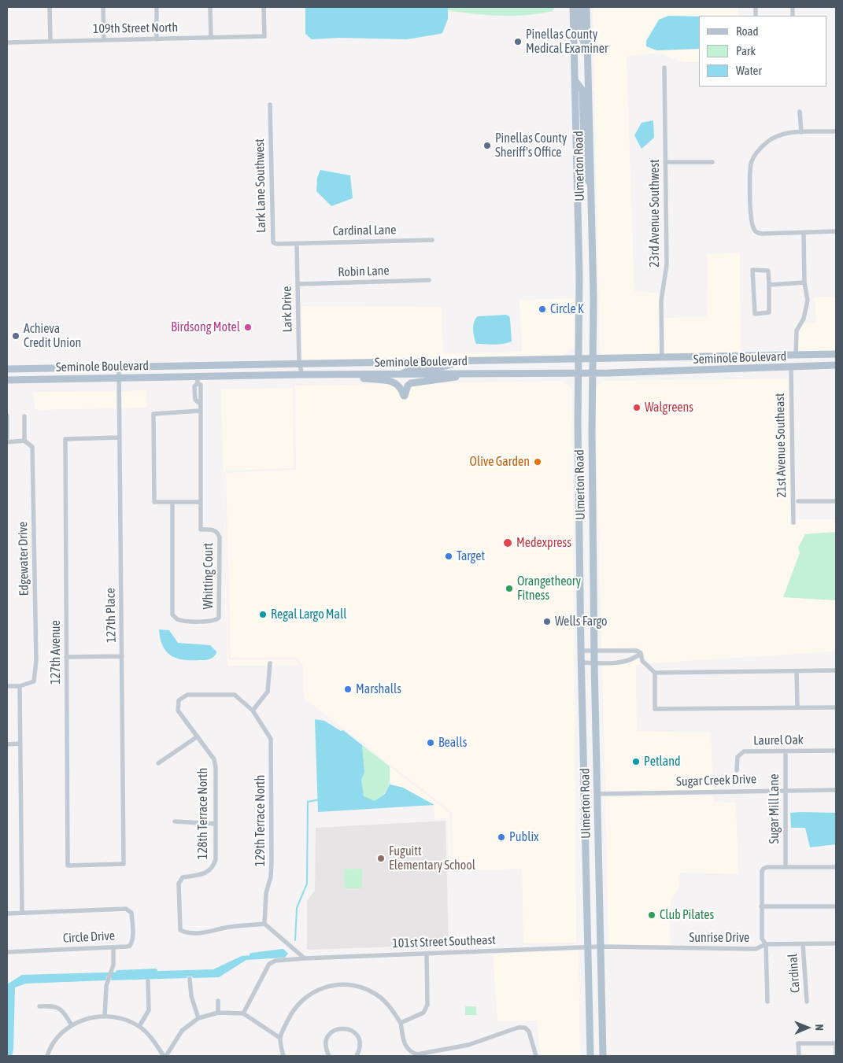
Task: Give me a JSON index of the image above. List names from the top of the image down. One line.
{"streets":{"main road":["Ulmerton Road","Seminole Boulevard"],"street":["109th Street North","Lark Lane Southwest","23rd Avenue Southwest","Cardinal Lane","Robin Lane","Lark Drive","21st Avenue Southeast","Edgewater Drive","Whitting Court","127th Place","127th Avenue","Laurel Oak","Sugar Creek Drive","Sugar Mill Lane","128th Terrace North","129th Terrace North","Circle Drive","Sunrise Drive","101st Street Southeast","Cardinal"]},"crossings":[["Ulmerton Road","Seminole Boulevard"],["Ulmerton Road","Sugar Creek Drive"],["Ulmerton Road","Sunrise Drive"],["Ulmerton Road","101st Street Southeast"],["Lark Lane Southwest","Cardinal Lane"],["Lark Lane Southwest","Lark Drive"],["23rd Avenue Southwest","Seminole Boulevard"],["Cardinal Lane","Lark Drive"],["Robin Lane","Lark Drive"],["Lark Drive","Seminole Boulevard"],["Seminole Boulevard","21st Avenue Southeast"],["Seminole Boulevard","Whitting Court"],["Seminole Boulevard","127th Place"],["127th Place","127th Avenue"],["Laurel Oak","Sugar Mill Lane"],["Sugar Creek Drive","Sugar Mill Lane"],["128th Terrace North","129th Terrace North"],["Sunrise Drive","101st Street Southeast"],["Sunrise Drive","Cardinal"]],"places":["Pinellas County Medical Examiner","Pinellas County Sheriff's Office","Circle K","Birdsong Motel","Achieva Credit Union","Walgreens","Olive Garden","Medexpress","Target","Orangetheory Fitness","Regal Largo Mall","Wells Fargo","Marshalls","Bealls","Petland","Publix","Fuguitt Elementary School","Club Pilates"],"legend":["Road","Park","Water"],"north":"right"}
